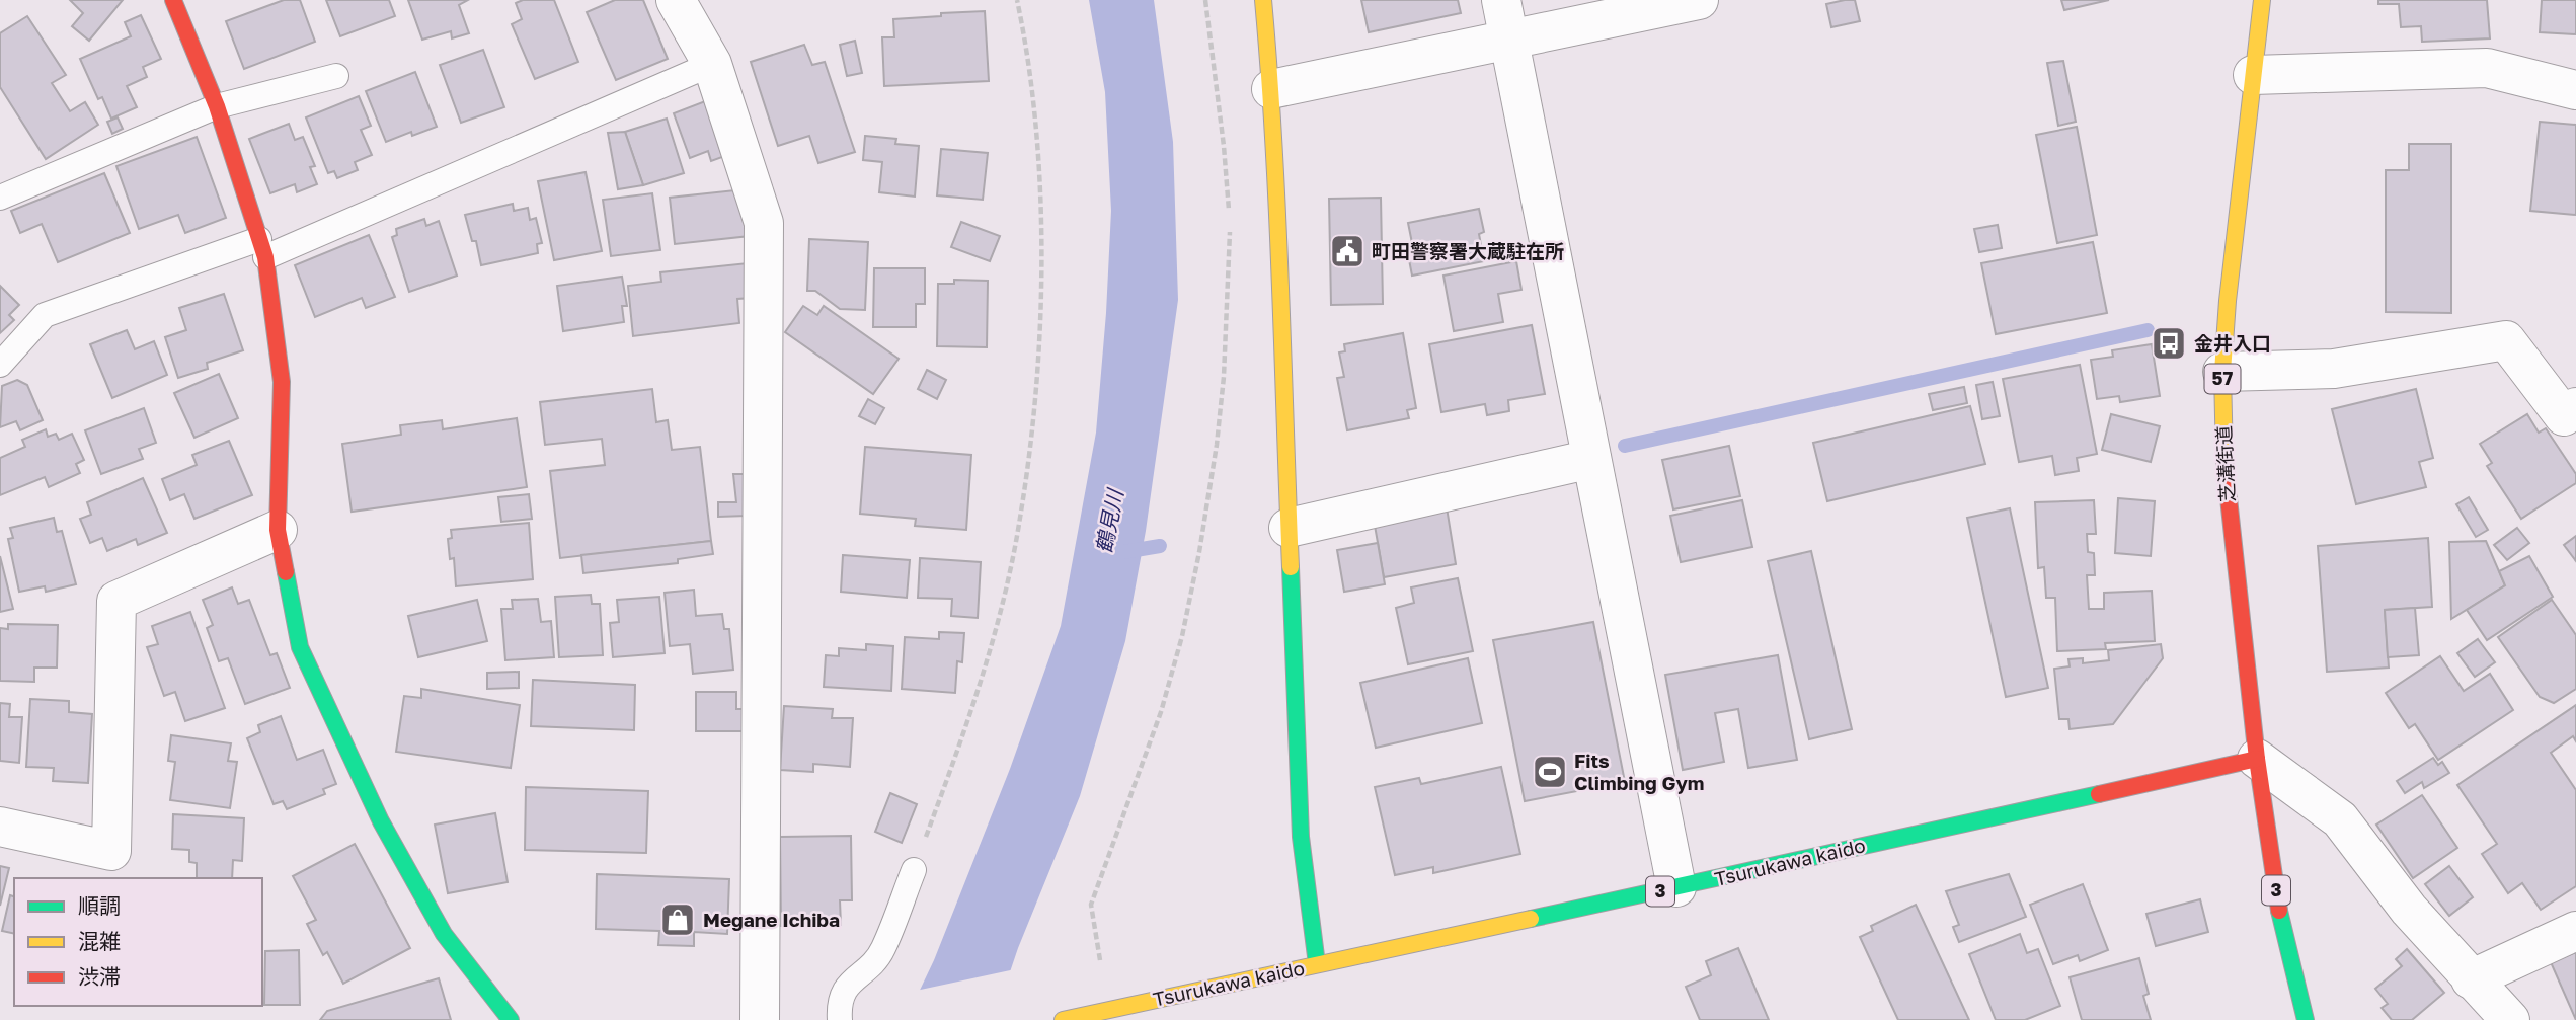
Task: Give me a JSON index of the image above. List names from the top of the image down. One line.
{"streets":{"main road":["57","芝溝街道","Tsurukawa kaido","3"]},"crossings":[["芝溝街道","Tsurukawa kaido"],["芝溝街道","3"],["Tsurukawa kaido","3"]],"water":["鶴見川"],"places":{"public building":["町田警察署大蔵駐在所"],"bus stop":["金井入口"],"sports":["Fits Climbing Gym"],"shop":["Megane Ichiba"]},"legend":["順調","混雑","渋滞"]}
